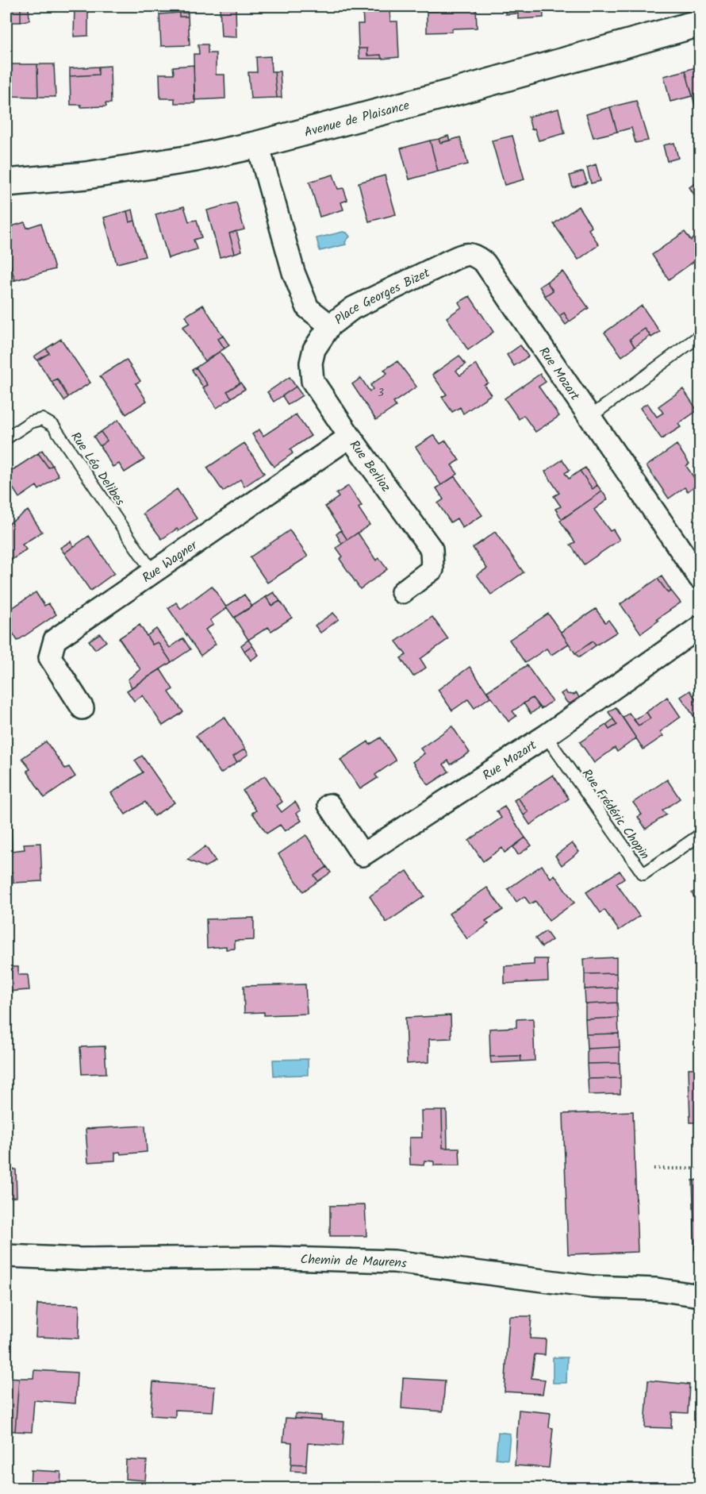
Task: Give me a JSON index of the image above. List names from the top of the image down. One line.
{"streets":{"main road":["Avenue de Plaisance"],"street":["Place Georges Bizet","Rue Mozart","Rue Berlioz","Rue Wagner","Chemin de Maurens"],"lane":["Rue Léo Delibes","Rue Frédéric Chopin"]},"crossings":[["Avenue de Plaisance","Place Georges Bizet"],["Place Georges Bizet","Rue Mozart"],["Place Georges Bizet","Rue Berlioz"],["Rue Mozart","Rue Frédéric Chopin"],["Rue Berlioz","Rue Wagner"],["Rue Léo Delibes","Rue Wagner"]],"house_numbers":["3"]}
